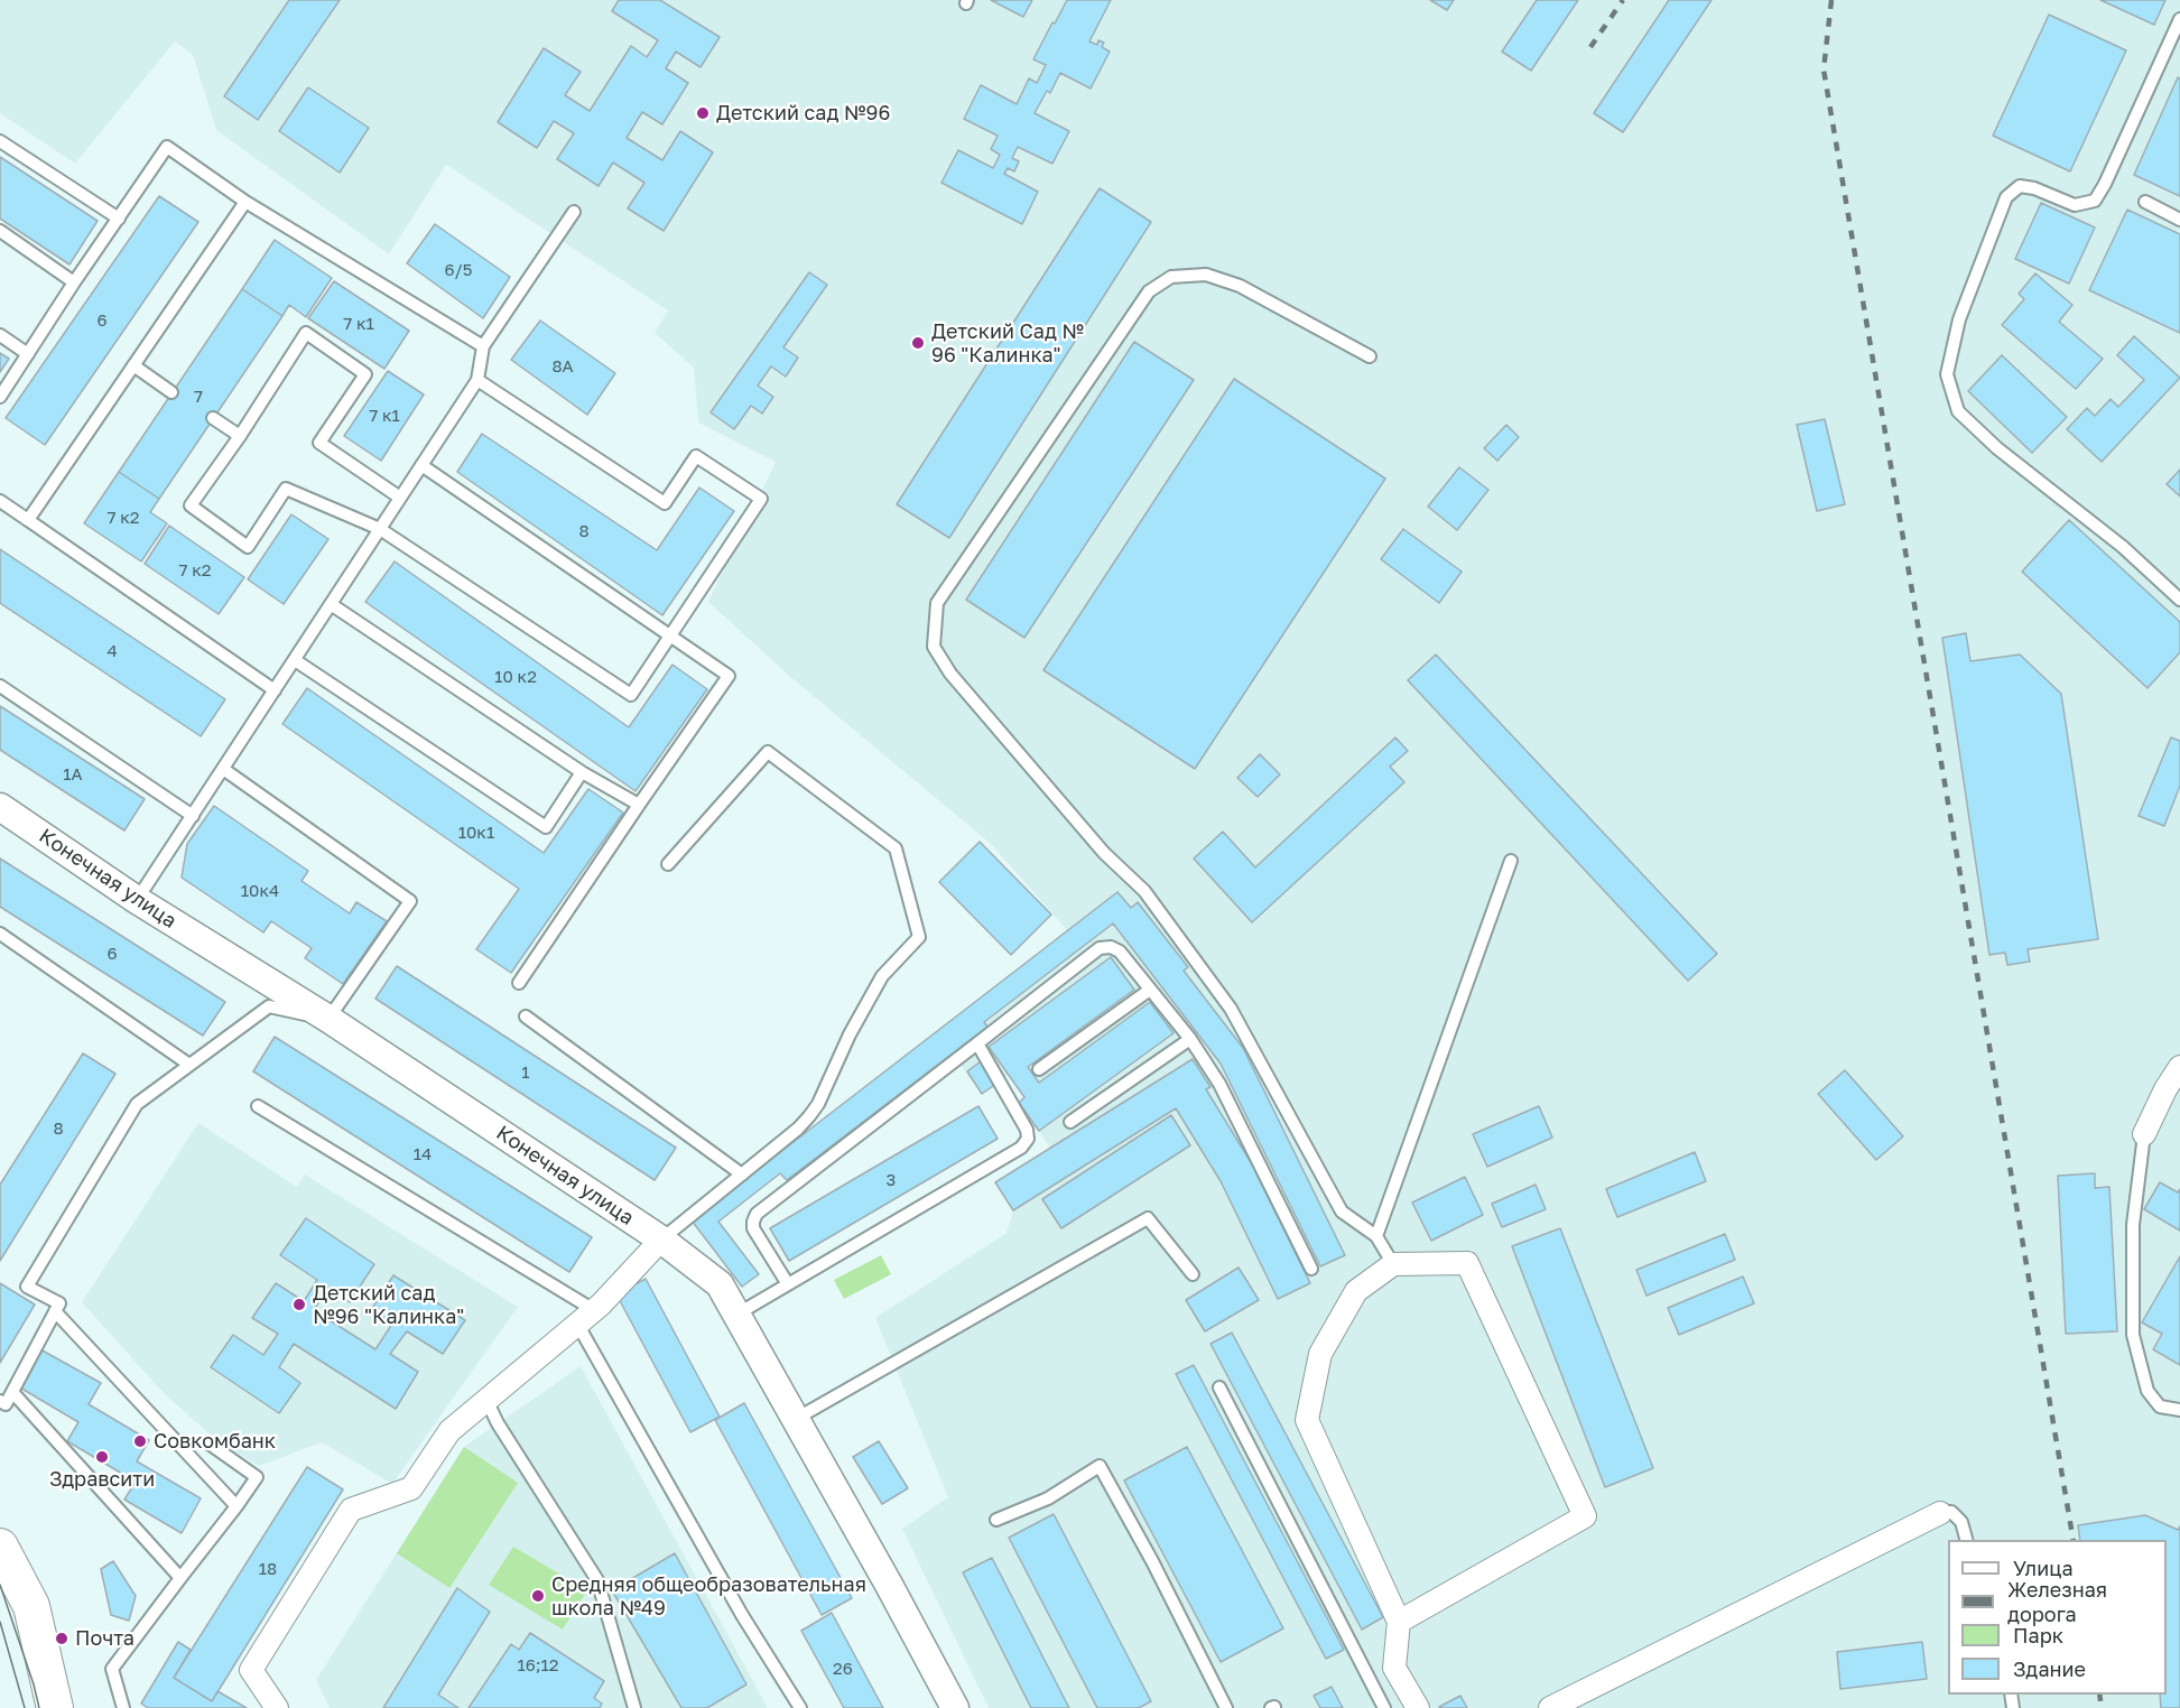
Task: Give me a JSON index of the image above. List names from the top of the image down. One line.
{"streets":{"street":["Конечная улица"]},"places":["Детский сад №96","Детский Сад № 96 \"Калинка\"","Детский сад №96 \"Калинка\"","Совкомбанк","Здравсити","Средняя общеобразовательная школа №49","Почта"],"house_numbers":["6/5","6","7 к1","8А","7","7 к1","7 к2","8","7 к2","4","10 к2","1А","10к1","10к4","6","1","8","14","3","18","16;12","26"],"legend":["Улица","Железная дорога","Парк","Здание"]}
